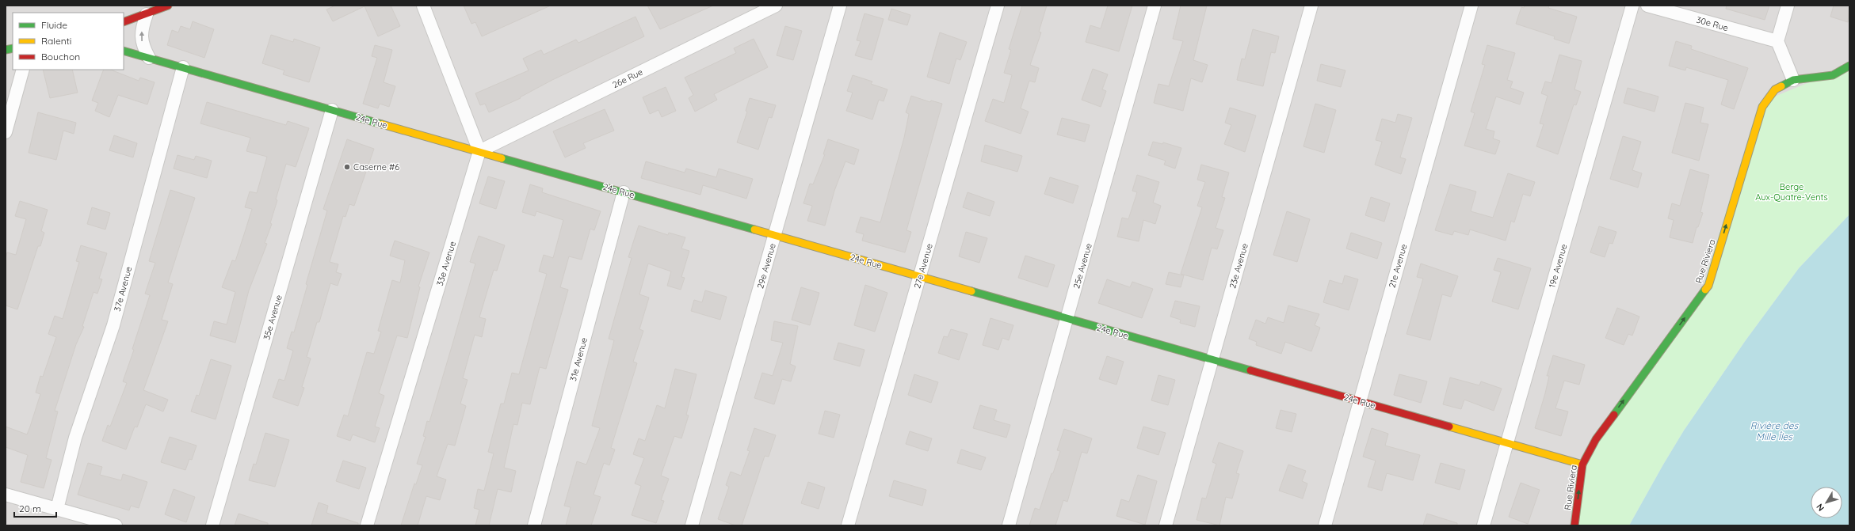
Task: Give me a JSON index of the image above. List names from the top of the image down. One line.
{"streets":{"street":["30e Rue","26e Rue","24e Rue","Rue Riviera","33e Avenue","29e Avenue","27e Avenue","25e Avenue","23e Avenue","21e Avenue","19e Avenue","37e Avenue","35e Avenue","31e Avenue"]},"crossings":[["26e Rue","24e Rue"],["26e Rue","33e Avenue"],["24e Rue","Rue Riviera"],["24e Rue","33e Avenue"],["24e Rue","29e Avenue"],["24e Rue","27e Avenue"],["24e Rue","25e Avenue"],["24e Rue","23e Avenue"],["24e Rue","21e Avenue"],["24e Rue","19e Avenue"],["24e Rue","37e Avenue"],["24e Rue","35e Avenue"],["24e Rue","31e Avenue"]],"one_way":["Rue Riviera"],"water":["Rivière des Mille Îles"],"parks":["Berge Aux-Quatre-Vents"],"places":["Caserne #6"],"legend":["Fluide","Ralenti","Bouchon"],"scale_bar":"20 m","north":"bottom left"}
